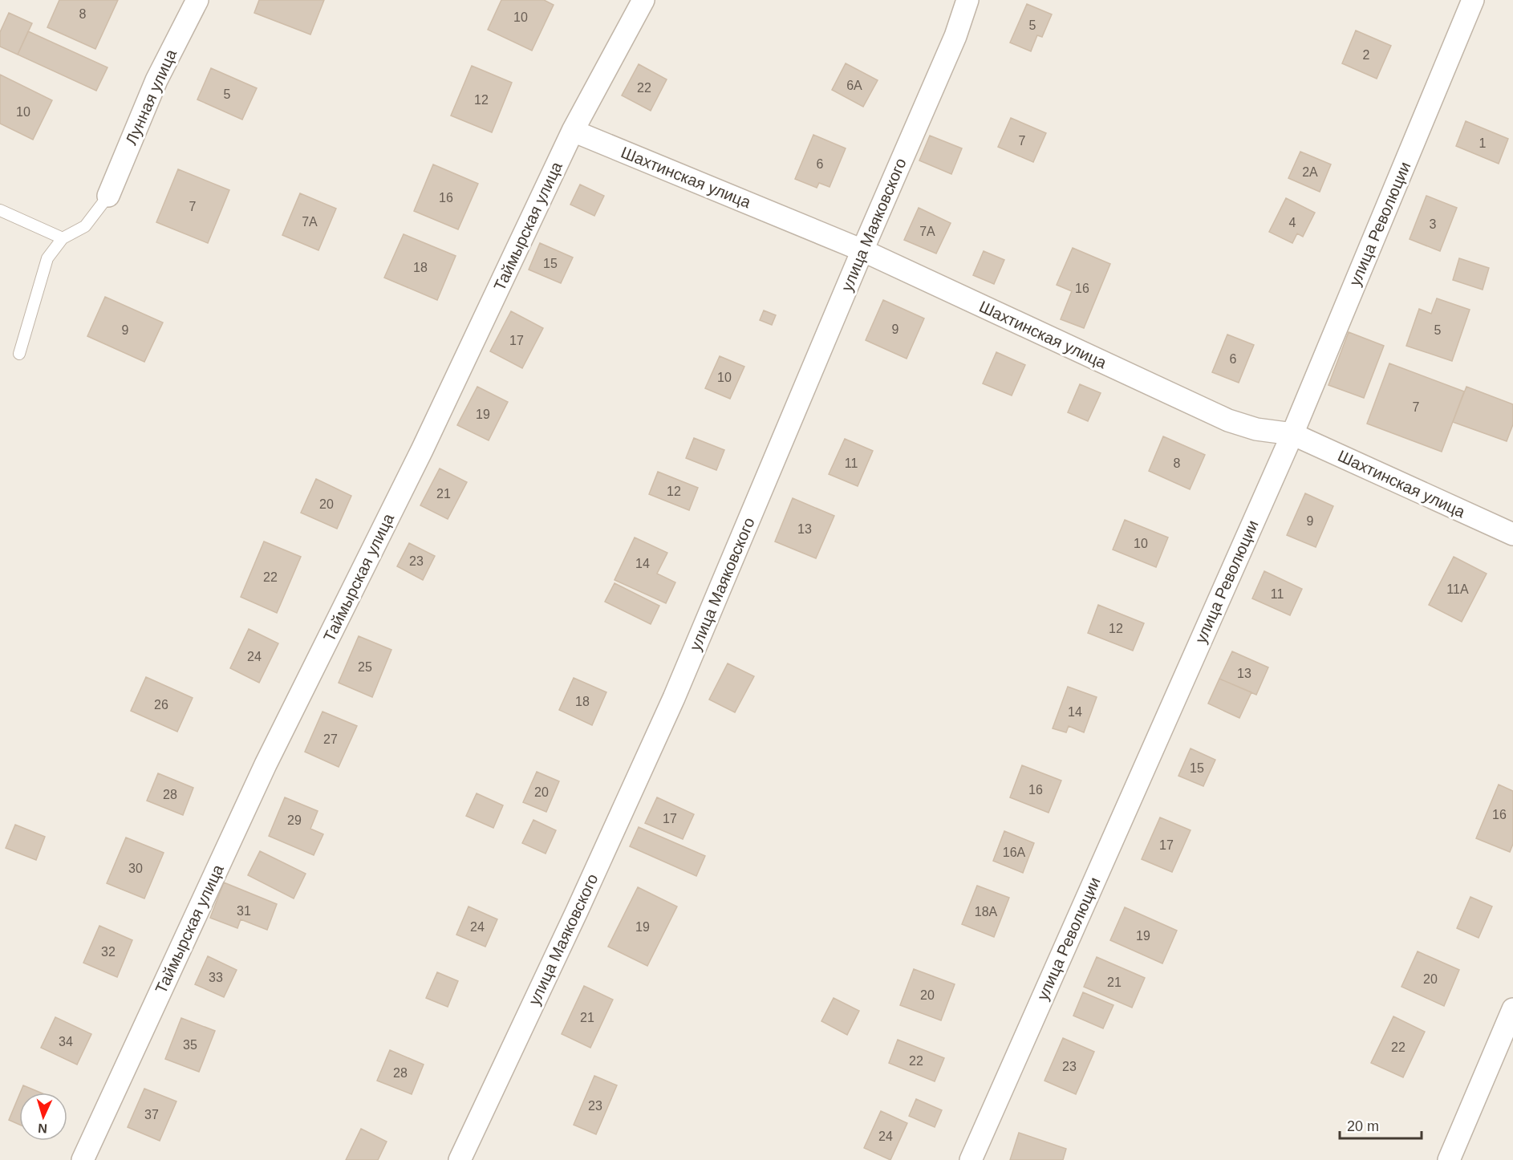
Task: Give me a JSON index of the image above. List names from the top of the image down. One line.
{"streets":{"street":["Лунная улица","Шахтинская улица","улица Революции","улица Маяковского","Таймырская улица"]},"crossings":[["Шахтинская улица","улица Революции"],["Шахтинская улица","улица Маяковского"],["Шахтинская улица","Таймырская улица"]],"house_numbers":["8","10","5","2","6А","22","5","12","10","7","1","6","2А","16","7","7А","4","3","7А","15","18","16","9","9","5","17","6","10","7","19","11","8","12","21","20","9","13","10","23","14","22","11А","11","12","24","25","13","18","26","14","27","15","16","20","28","16","17","29","17","16А","30","31","18А","24","19","19","32","33","20","21","20","21","34","35","22","22","23","28","23","37","24"],"scale_bar":"20 m","north":"bottom"}
